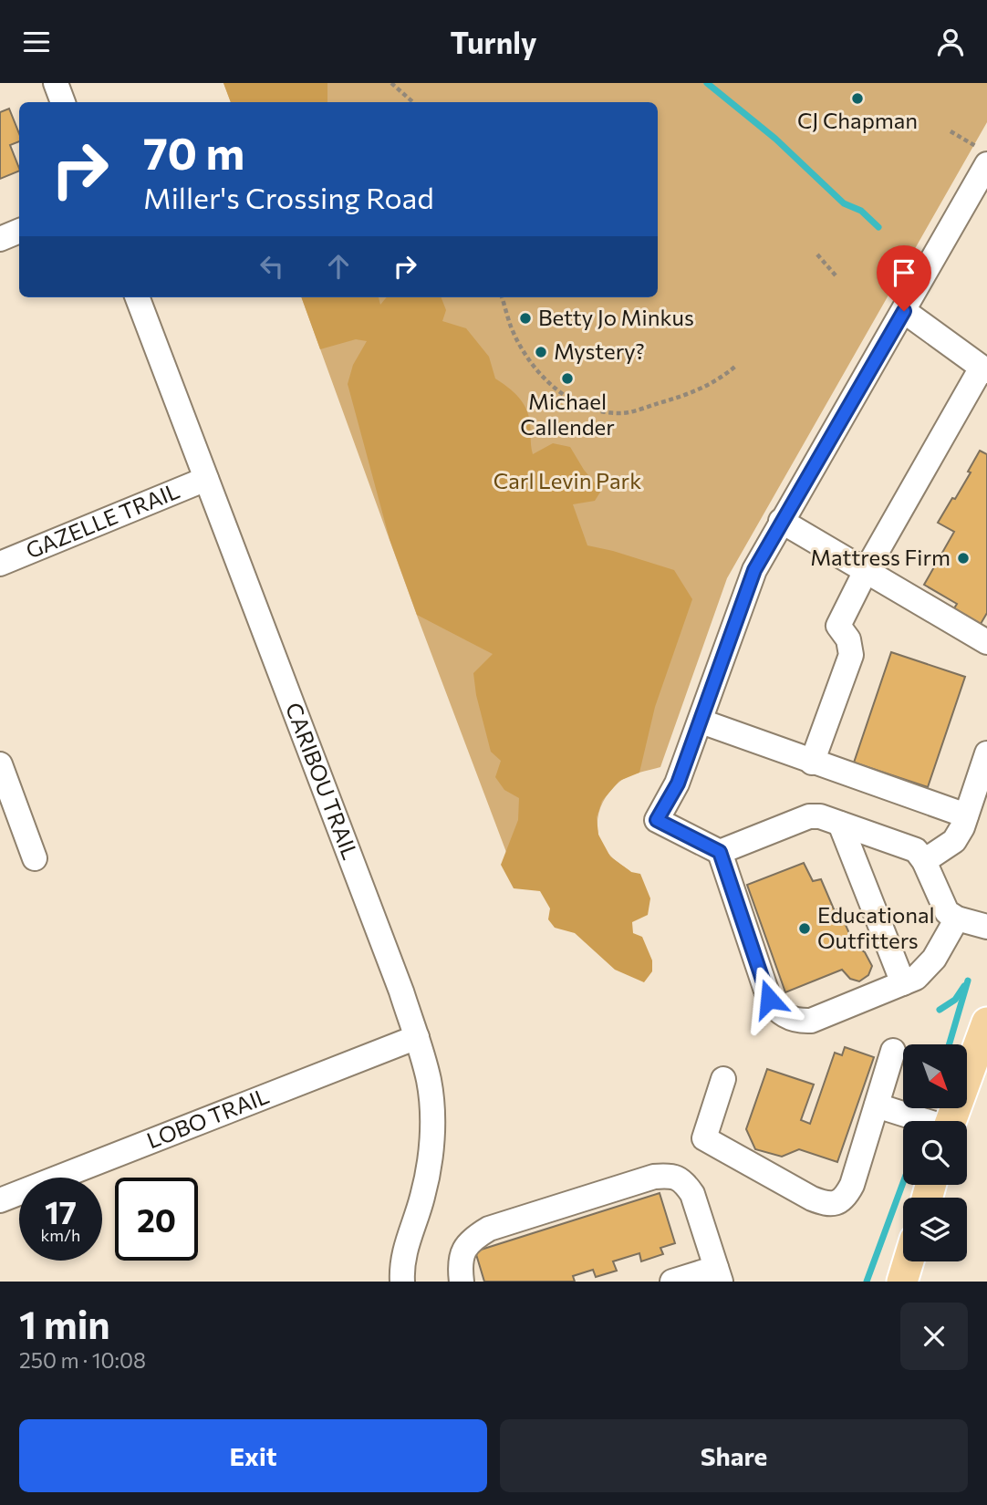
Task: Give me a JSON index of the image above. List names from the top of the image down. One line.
{"streets":{"street":["GAZELLE TRAIL","CARIBOU TRAIL","LOBO TRAIL"]},"crossings":[["GAZELLE TRAIL","CARIBOU TRAIL"],["CARIBOU TRAIL","LOBO TRAIL"]],"parks":["Carl Levin Park"],"places":["CJ Chapman","Betty Jo Minkus","Mystery?","Michael Callender","Mattress Firm","Educational Outfitters"],"north":"bottom right","page":{"header":"Turnly","turn":["70 m","Miller's Crossing Road"],"speed":"17 km/h","limit":"20","heading":["1 min","250 m · 10:08"],"buttons":["Exit","Share"]}}
